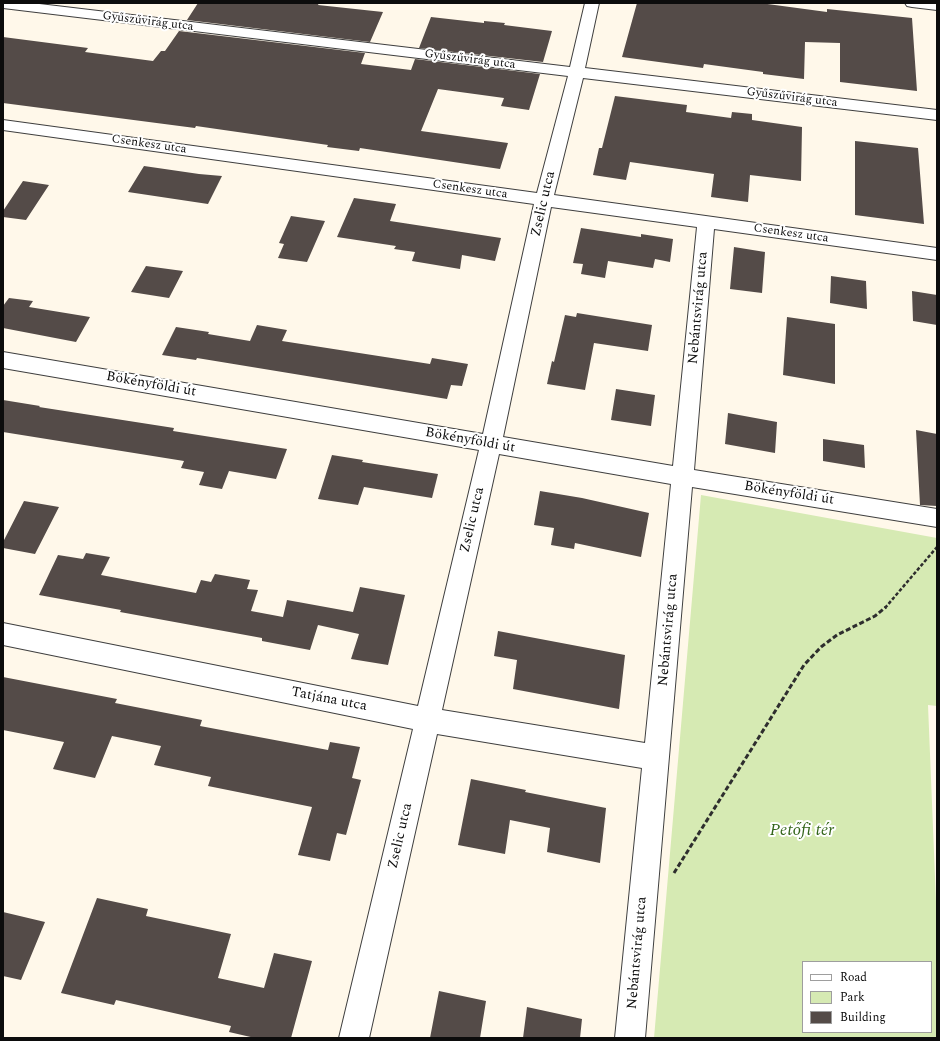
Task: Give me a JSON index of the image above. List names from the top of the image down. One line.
{"streets":{"street":["Gyűszűvirág utca","Csenkesz utca","Zselic utca","Nebántsvirág utca","Bökényföldi út","Tatjána utca"]},"crossings":[["Gyűszűvirág utca","Zselic utca"],["Csenkesz utca","Zselic utca"],["Csenkesz utca","Nebántsvirág utca"],["Zselic utca","Bökényföldi út"],["Zselic utca","Tatjána utca"],["Nebántsvirág utca","Bökényföldi út"],["Nebántsvirág utca","Tatjána utca"]],"parks":["Petőfi tér"],"legend":["Road","Park","Building"]}
